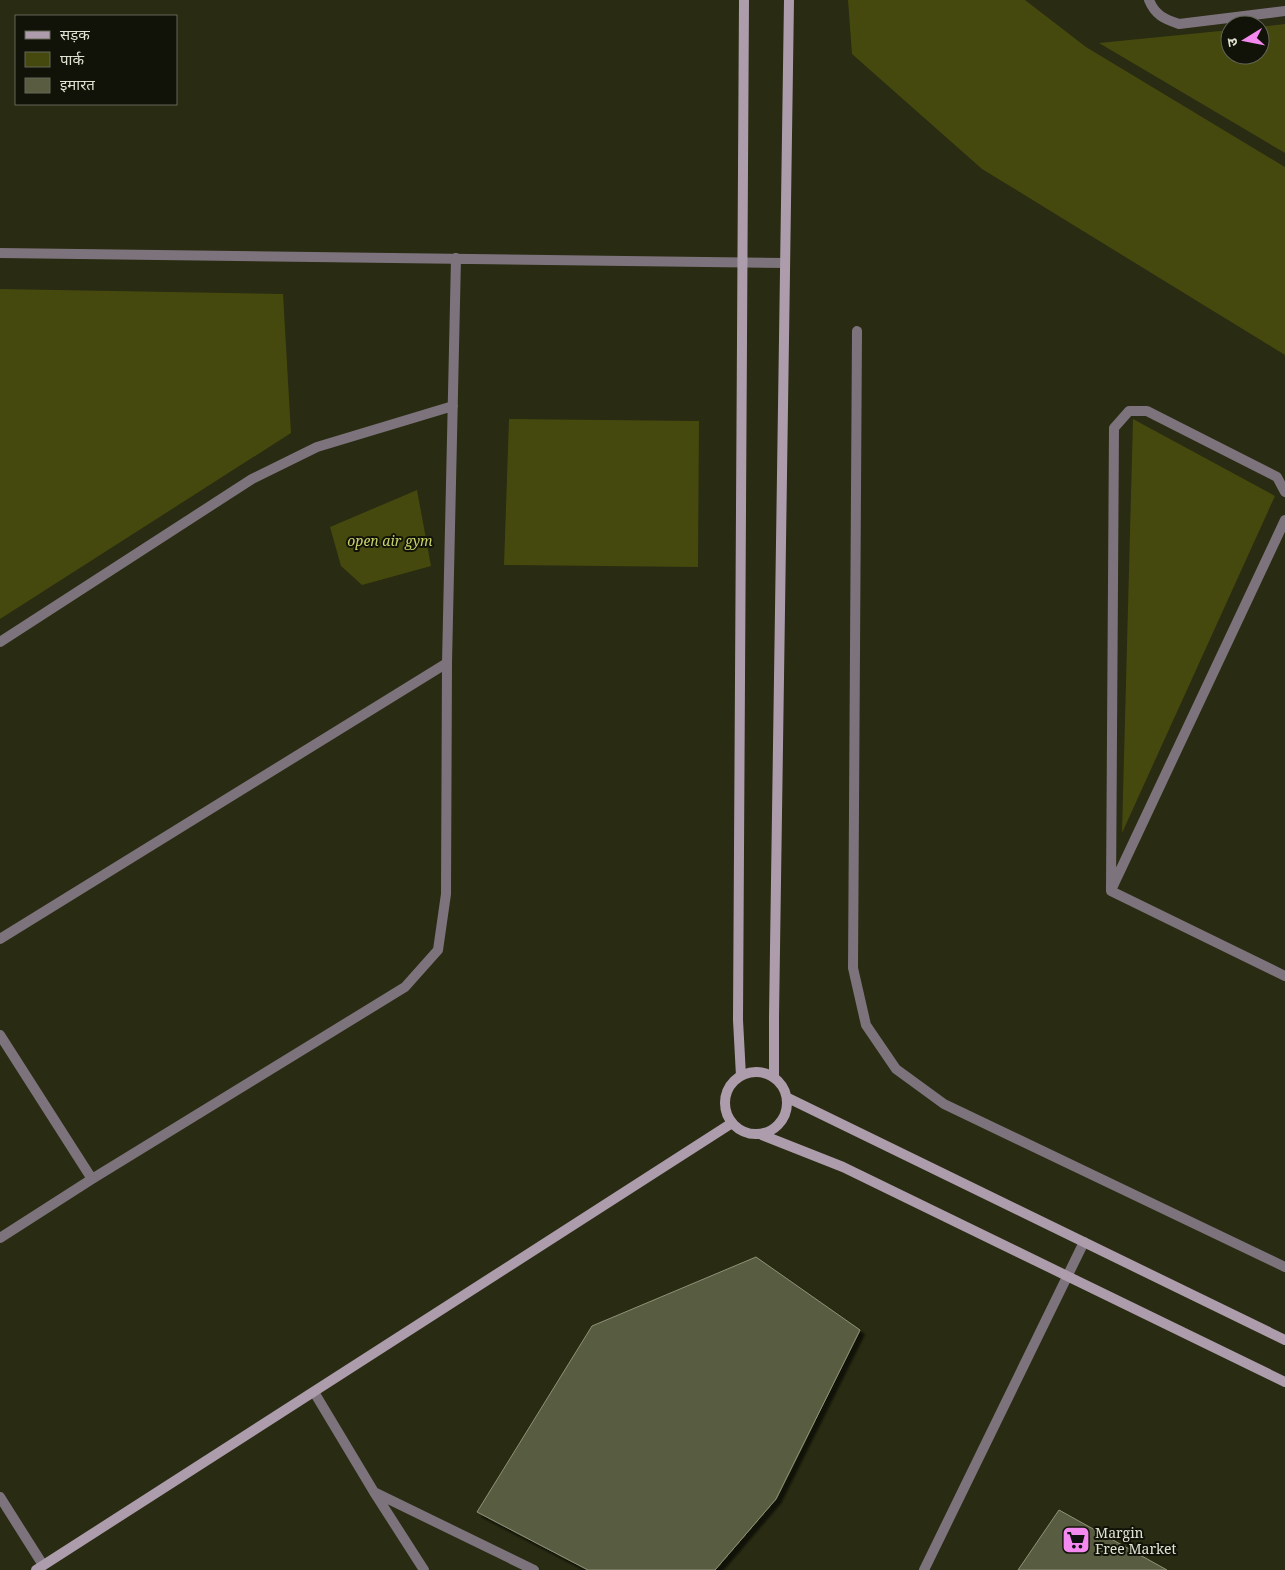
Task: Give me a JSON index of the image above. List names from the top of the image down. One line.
{"parks":["open air gym"],"places":{"supermarket":["Margin Free Market"]},"legend":["सड़क","पार्क","इमारत"],"north":"left"}
